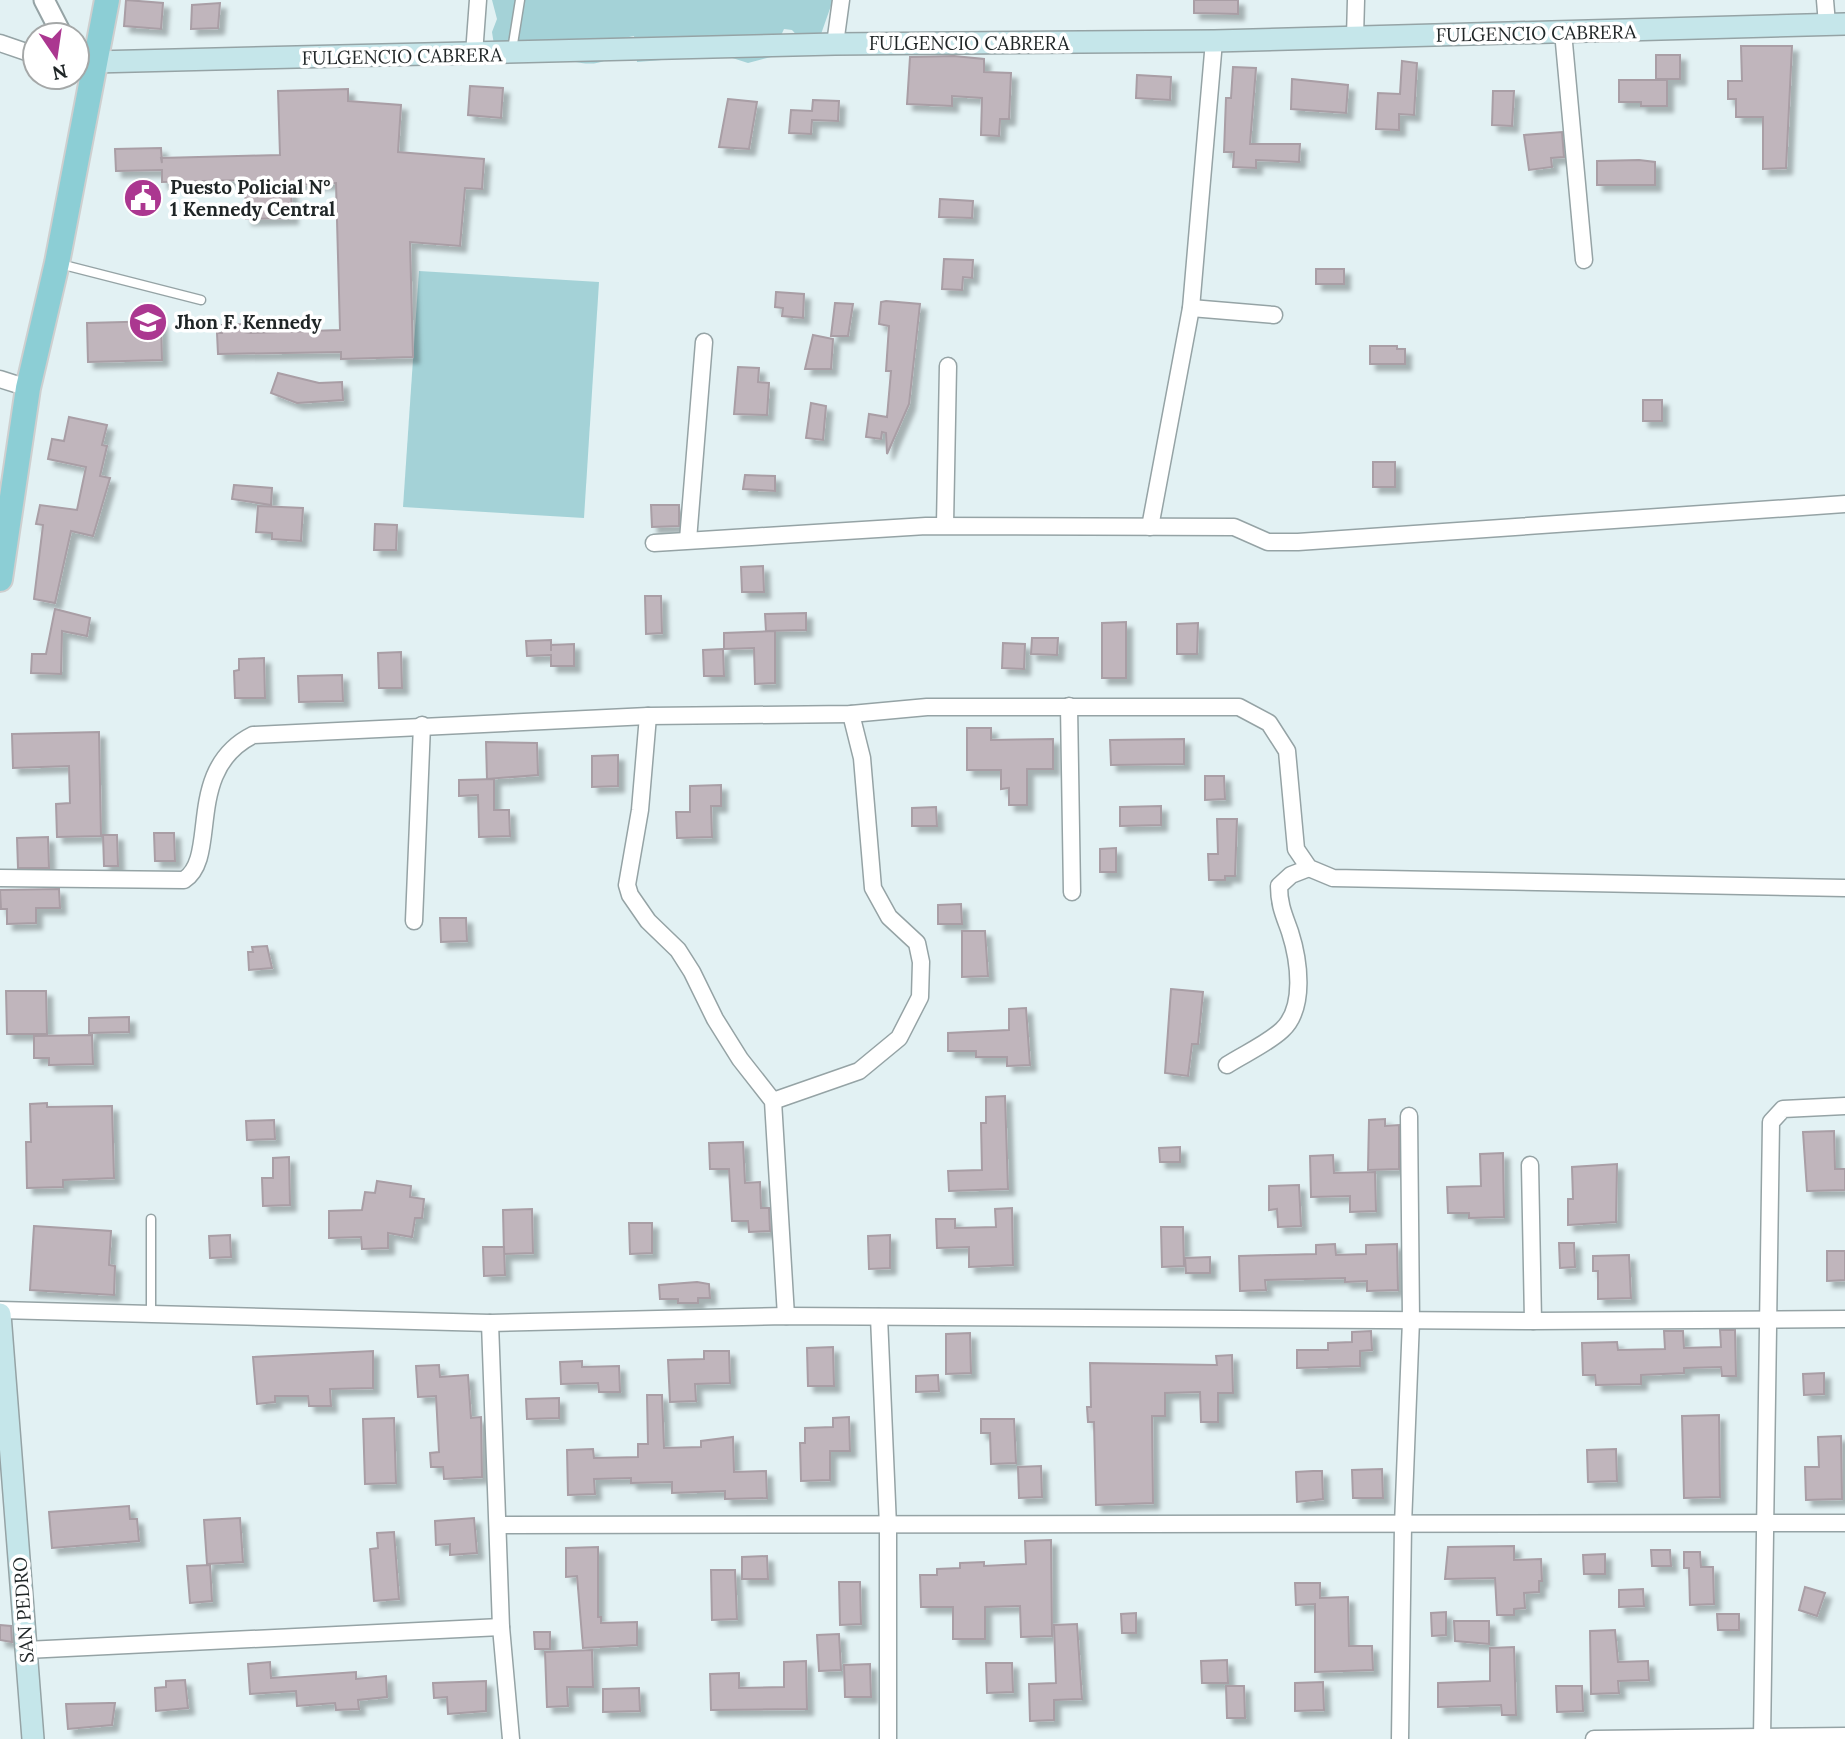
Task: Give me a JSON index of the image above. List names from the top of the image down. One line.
{"streets":{"main road":["FULGENCIO CABRERA","SAN PEDRO"]},"places":{"public building":["Puesto Policial N° 1 Kennedy Central"],"school or university":["Jhon F. Kennedy"]},"north":"bottom"}
